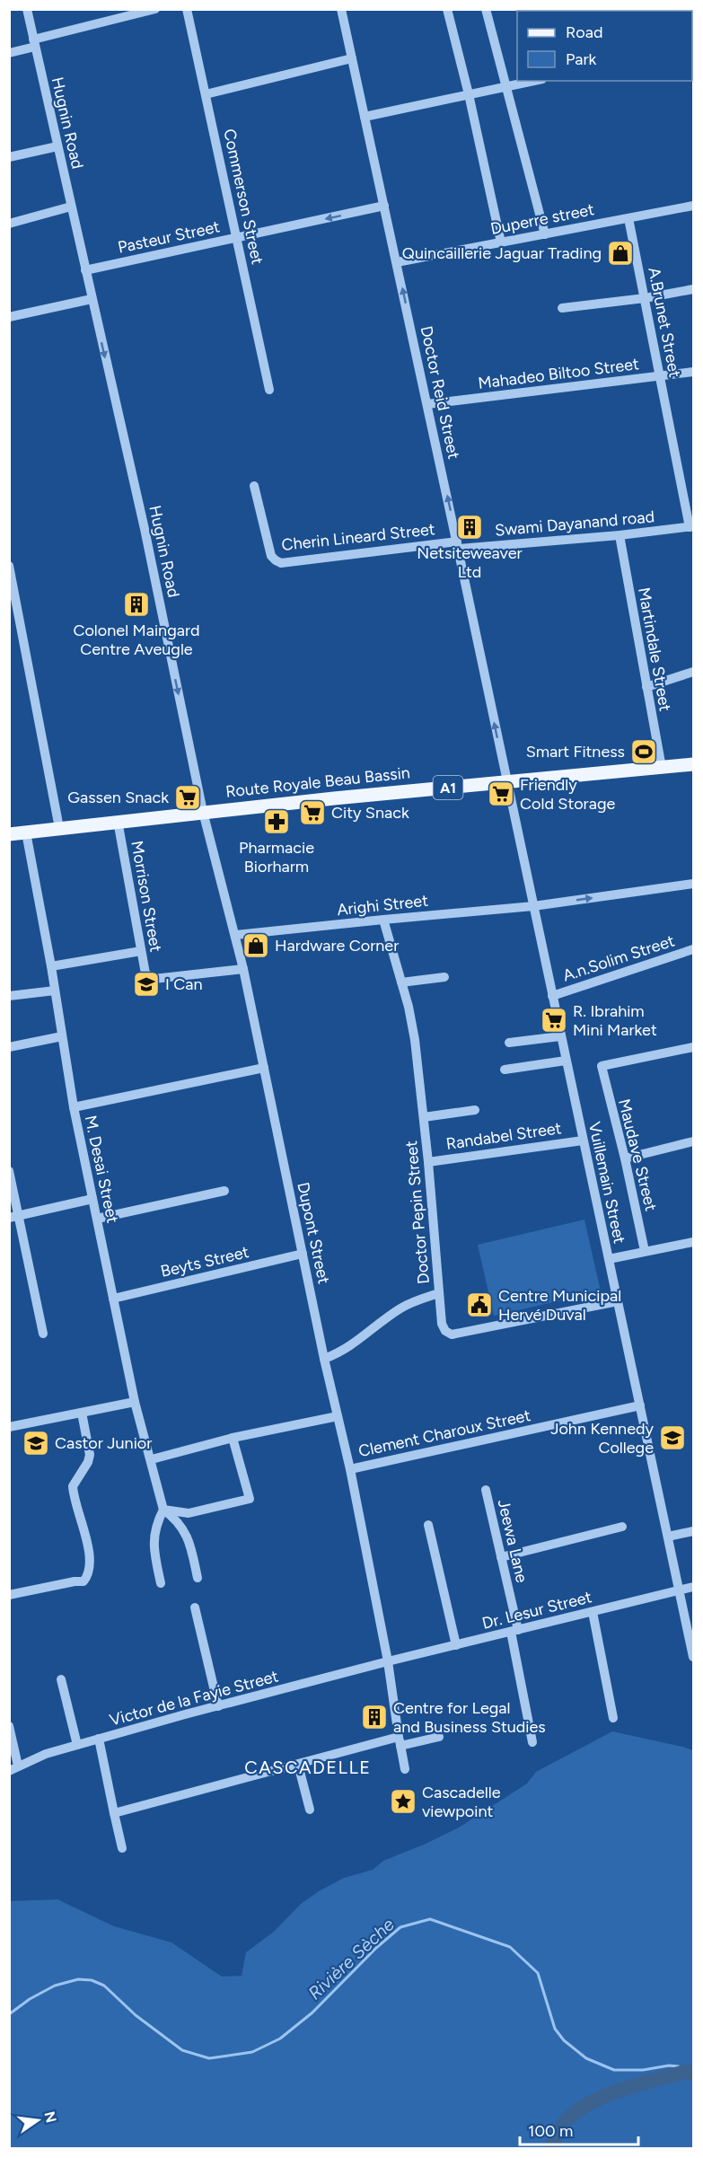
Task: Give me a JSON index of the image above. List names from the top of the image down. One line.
{"streets":{"main road":["Route Royale Beau Bassin","A1"],"street":["Hugnin Road","Commerson Street","Duperre street","Pasteur Street","A.Brunet Street","Mahadeo Biltoo Street","Doctor Reid Street","Swami Dayanand road","Cherin Lineard Street","Martindale Street","Morrison Street","Arighi Street","A.n.Solim Street","Randabel Street","Maudave Street","M. Desai Street","Vuillemain Street","Doctor Pepin Street","Dupont Street","Beyts Street","Clement Charoux Street","Jeewa Lane","Dr. Lesur Street","Victor de la Fayie Street"]},"crossings":[["Hugnin Road","Pasteur Street"],["Hugnin Road","Route Royale Beau Bassin"],["Hugnin Road","Dupont Street"],["Commerson Street","Pasteur Street"],["Duperre street","A.Brunet Street"],["Duperre street","Doctor Reid Street"],["Pasteur Street","Doctor Reid Street"],["A.Brunet Street","Mahadeo Biltoo Street"],["A.Brunet Street","Swami Dayanand road"],["Mahadeo Biltoo Street","Doctor Reid Street"],["Doctor Reid Street","Swami Dayanand road"],["Doctor Reid Street","Cherin Lineard Street"],["Doctor Reid Street","Route Royale Beau Bassin"],["Doctor Reid Street","Vuillemain Street"],["Swami Dayanand road","Cherin Lineard Street"],["Swami Dayanand road","Martindale Street"],["Martindale Street","Route Royale Beau Bassin"],["Route Royale Beau Bassin","Morrison Street"],["Route Royale Beau Bassin","M. Desai Street"],["Route Royale Beau Bassin","Vuillemain Street"],["Route Royale Beau Bassin","Dupont Street"],["Morrison Street","Dupont Street"],["Arighi Street","Vuillemain Street"],["Arighi Street","Doctor Pepin Street"],["Arighi Street","Dupont Street"],["A.n.Solim Street","Vuillemain Street"],["Randabel Street","Vuillemain Street"],["Randabel Street","Doctor Pepin Street"],["M. Desai Street","Beyts Street"],["Vuillemain Street","Doctor Pepin Street"],["Vuillemain Street","Clement Charoux Street"],["Vuillemain Street","Dr. Lesur Street"],["Dupont Street","Beyts Street"],["Dupont Street","Clement Charoux Street"],["Dupont Street","Dr. Lesur Street"],["Dupont Street","Victor de la Fayie Street"],["Jeewa Lane","Dr. Lesur Street"],["Dr. Lesur Street","Victor de la Fayie Street"]],"one_way":["Hugnin Road","Pasteur Street","Doctor Reid Street","Arighi Street"],"districts":["CASCADELLE"],"water":["Rivière Sèche"],"places":{"shop":["Quincaillerie Jaguar Trading","Hardware Corner"],"building":["Netsiteweaver Ltd","Colonel Maingard Centre Aveugle","Centre for Legal and Business Studies"],"sports":["Smart Fitness"],"supermarket":["Friendly Cold Storage","Gassen Snack","City Snack","R. Ibrahim Mini Market"],"pharmacy":["Pharmacie Biorharm"],"school or university":["I Can","John Kennedy College","Castor Junior"],"public building":["Centre Municipal Hervé Duval"],"place":["Cascadelle viewpoint"]},"legend":["Road","Park"],"scale_bar":"100 m","north":"right"}
